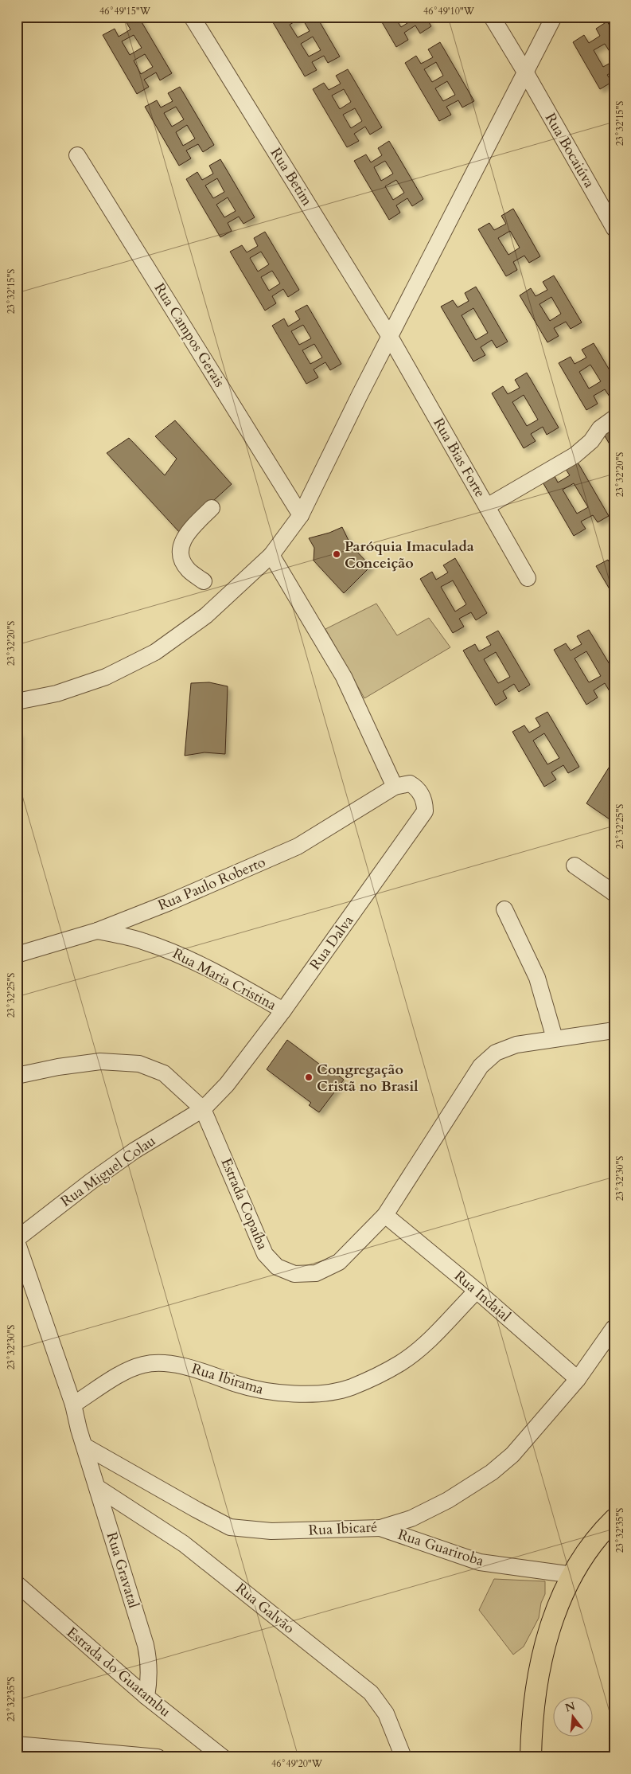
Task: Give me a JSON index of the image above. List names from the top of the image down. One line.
{"streets":{"street":["Rua Bocaiúva","Rua Betim","Rua Campos Gerais","Rua Bias Forte","Rua Paulo Roberto","Rua Dalva","Rua Maria Cristina","Rua Miguel Colau","Estrada Copaíba","Rua Indaial","Rua Ibirama","Rua Ibicaré","Rua Guariroba","Rua Gravatal","Rua Galvão","Estrada do Guatambu"]},"crossings":[["Rua Betim","Rua Bias Forte"],["Rua Paulo Roberto","Rua Dalva"],["Rua Paulo Roberto","Rua Maria Cristina"],["Rua Dalva","Rua Maria Cristina"],["Rua Dalva","Rua Miguel Colau"],["Rua Dalva","Estrada Copaíba"],["Rua Miguel Colau","Estrada Copaíba"],["Rua Miguel Colau","Rua Gravatal"],["Estrada Copaíba","Rua Indaial"],["Rua Indaial","Rua Ibirama"],["Rua Indaial","Rua Ibicaré"],["Rua Ibirama","Rua Gravatal"],["Rua Ibicaré","Rua Guariroba"],["Rua Ibicaré","Rua Gravatal"],["Rua Gravatal","Rua Galvão"],["Rua Gravatal","Estrada do Guatambu"]],"places":["Paróquia Imaculada Conceição","Congregação Cristã no Brasil"],"north":"top","coordinates":["46°49'15\"W","46°49'10\"W","23°32'15\"S","23°32'20\"S","23°32'25\"S","23°32'30\"S","23°32'35\"S","46°49'20\"W"]}
